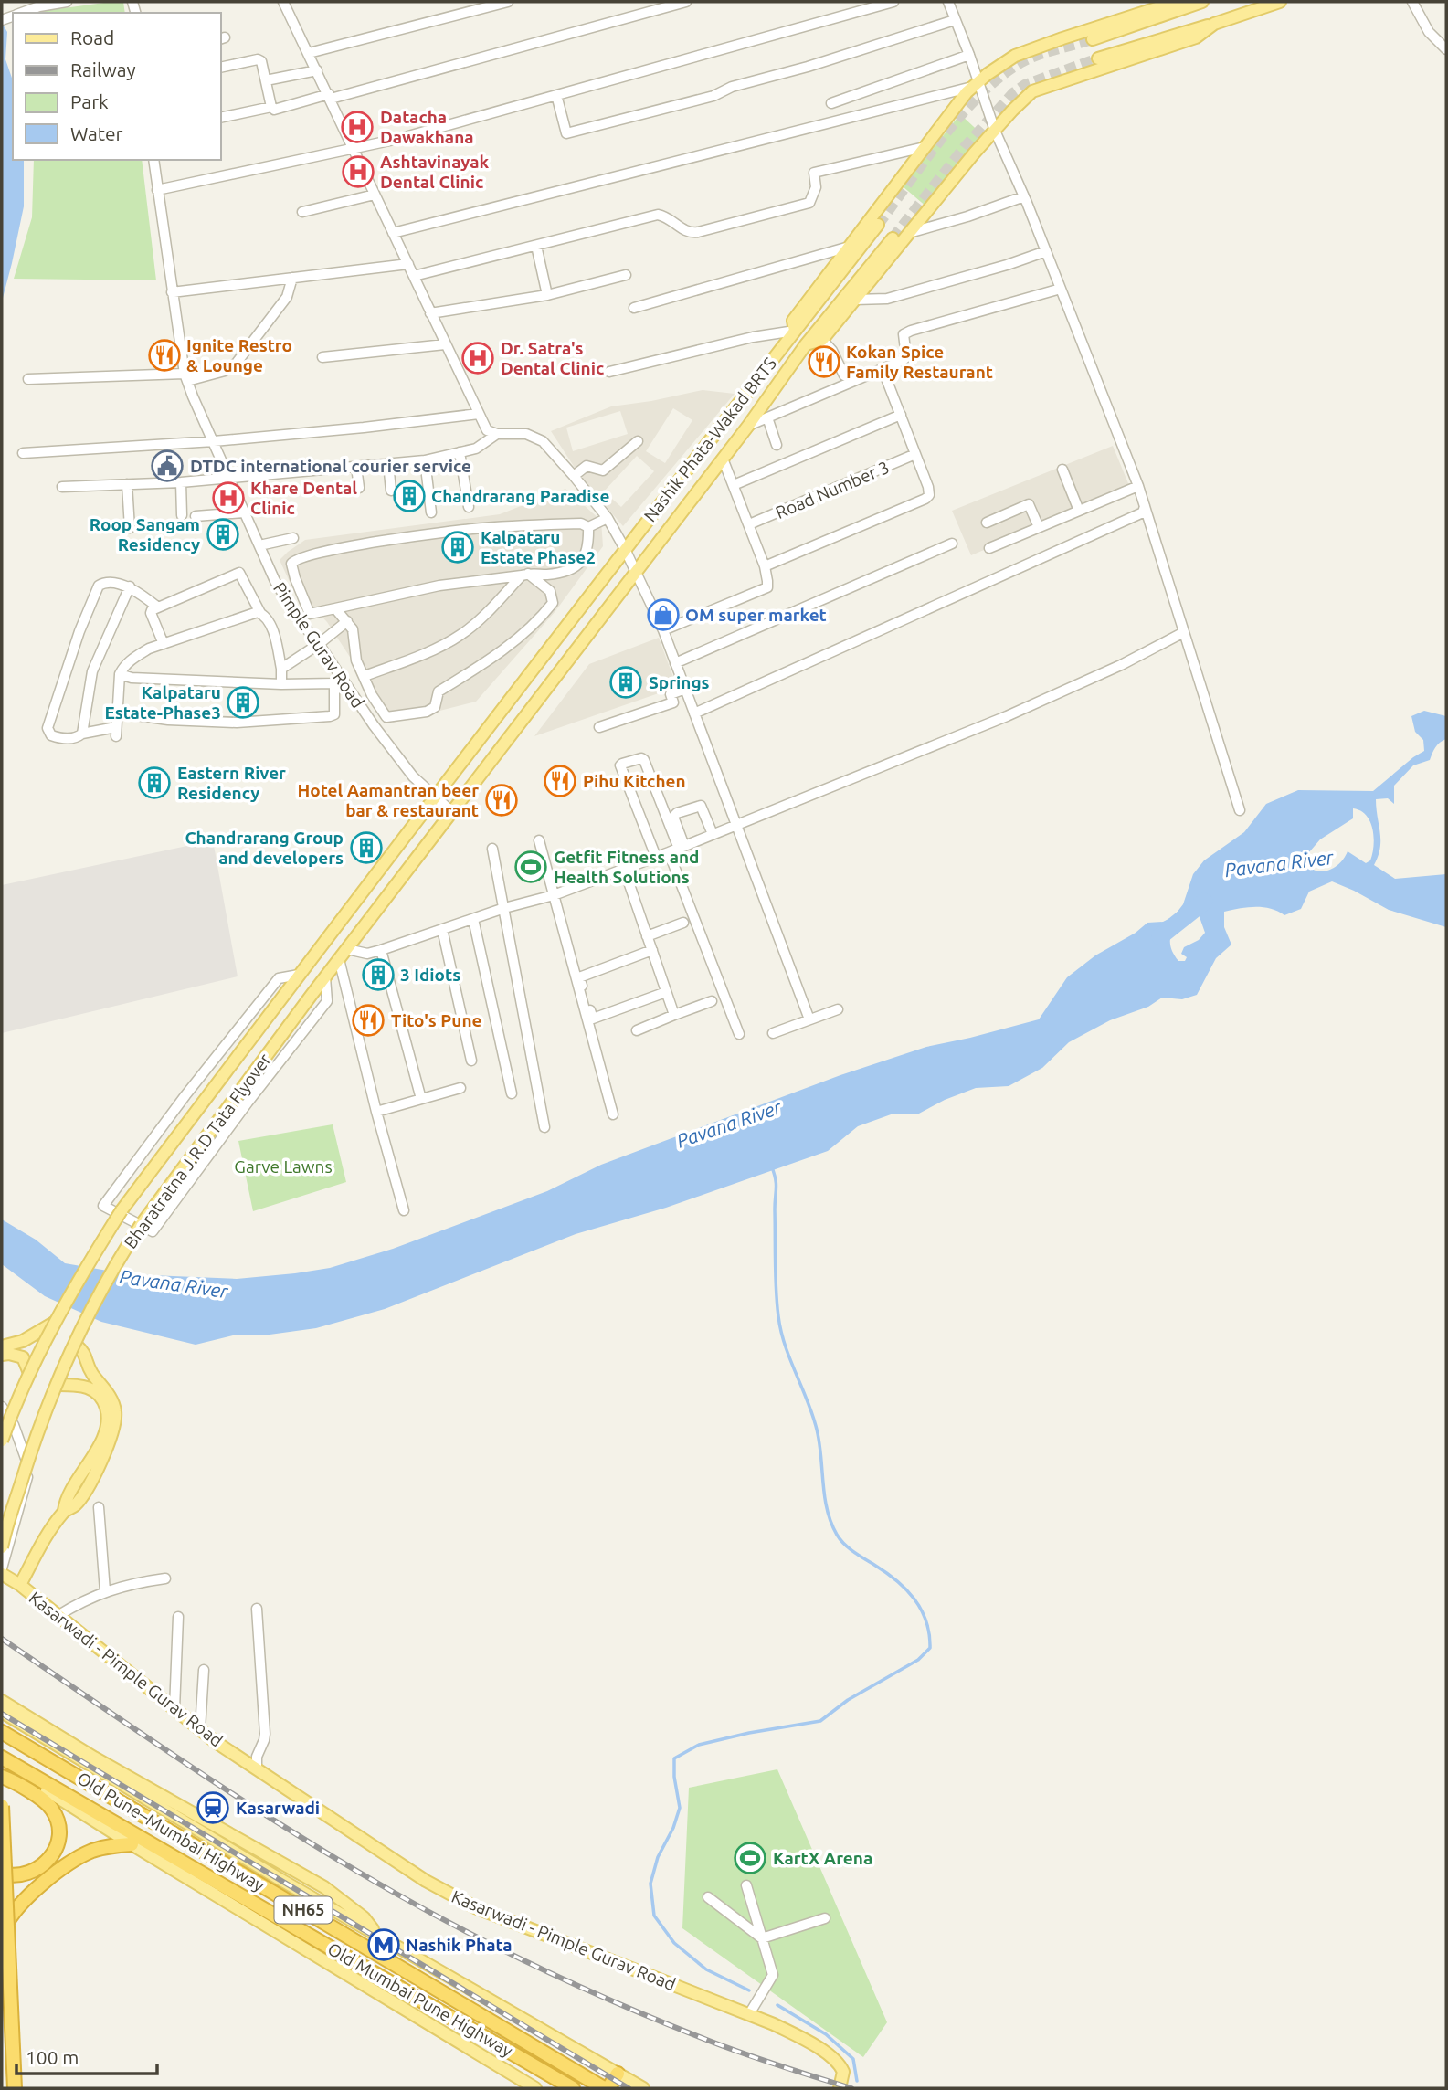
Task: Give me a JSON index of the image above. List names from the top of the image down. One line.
{"streets":{"highway":["Old Pune–Mumbai Highway","NH65","Old Mumbai Pune Highway"],"main road":["Nashik Phata-Wakad BRTS","Bharatratna J.R.D Tata Flyover","Kasarwadi - Pimple Gurav Road"],"street":["Road Number 3","Pimple Gurav Road"]},"crossings":[["Nashik Phata-Wakad BRTS","Pimple Gurav Road"],["Nashik Phata-Wakad BRTS","Bharatratna J.R.D Tata Flyover"],["Pimple Gurav Road","Bharatratna J.R.D Tata Flyover"]],"water":["Pavana River"],"parks":["Garve Lawns"],"places":{"hospital":["Datacha Dawakhana","Ashtavinayak Dental Clinic","Dr. Satra's Dental Clinic","Khare Dental Clinic"],"restaurant":["Ignite Restro & Lounge","Kokan Spice Family Restaurant","Pihu Kitchen","Hotel Aamantran beer bar & restaurant","Tito's Pune"],"public building":["DTDC international courier service"],"building":["Chandrarang Paradise","Roop Sangam Residency","Kalpataru Estate Phase2","Springs","Kalpataru Estate-Phase3","Eastern River Residency","Chandrarang Group and developers","3 Idiots"],"shop":["OM super market"],"sports":["Getfit Fitness and Health Solutions","KartX Arena"],"station":["Kasarwadi"],"metro station":["Nashik Phata"]},"legend":["Road","Railway","Park","Water"],"scale_bar":"100 m"}
